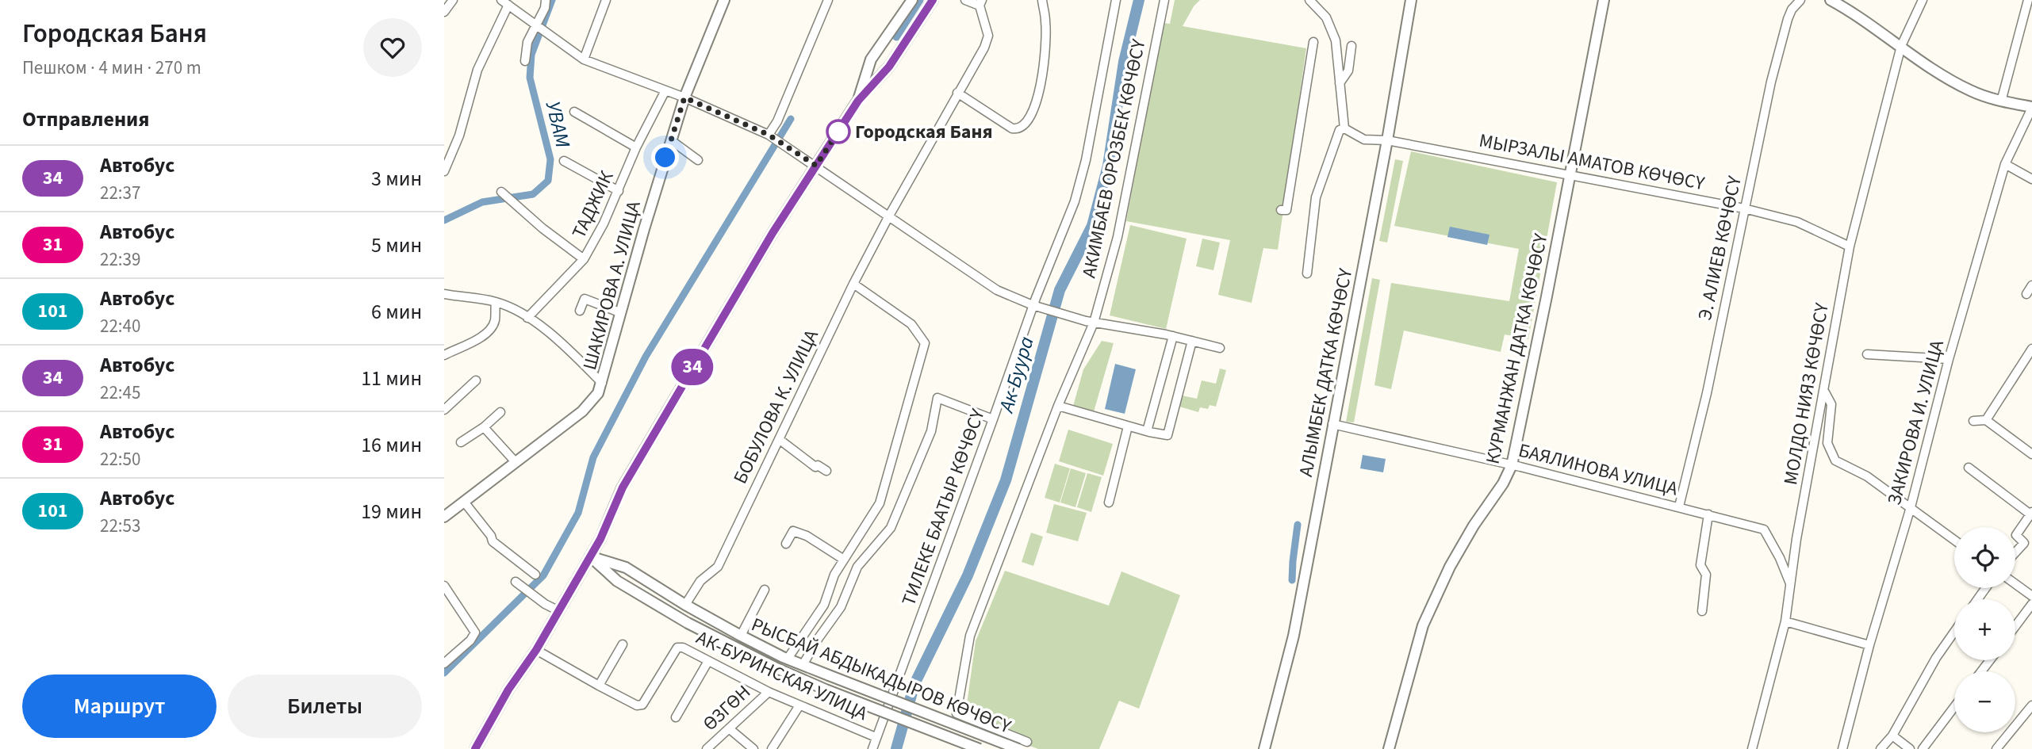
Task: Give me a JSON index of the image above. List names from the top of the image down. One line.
{"streets":{"main road":["ШАКИРОВА А. УЛИЦА","КУРМАНЖАН ДАТКА КӨЧӨСҮ","АЛЫМБЕК ДАТКА КӨЧӨСҮ","РЫСБАЙ АБДЫКАДЫРОВ КӨЧӨСҮ"],"street":["АКИМБАЕВ ОРОЗБЕК КӨЧӨСҮ","МЫРЗАЛЫ АМАТОВ КӨЧӨСҮ","ТАДЖИК","Э. АЛИЕВ КӨЧӨСҮ","МОЛДО НИЯЗ КӨЧӨСҮ","БОБУЛОВА К. УЛИЦА","ЗАКИРОВА И. УЛИЦА","БАЯЛИНОВА УЛИЦА","ТИЛЕКЕ БААТЫР КӨЧӨСҮ","АК-БУРИНСКАЯ УЛИЦА","ӨЗГӨН"]},"crossings":[["МЫРЗАЛЫ АМАТОВ КӨЧӨСҮ","Э. АЛИЕВ КӨЧӨСҮ"],["МЫРЗАЛЫ АМАТОВ КӨЧӨСҮ","КУРМАНЖАН ДАТКА КӨЧӨСҮ"],["МЫРЗАЛЫ АМАТОВ КӨЧӨСҮ","АЛЫМБЕК ДАТКА КӨЧӨСҮ"],["МЫРЗАЛЫ АМАТОВ КӨЧӨСҮ","МОЛДО НИЯЗ КӨЧӨСҮ"],["Э. АЛИЕВ КӨЧӨСҮ","БАЯЛИНОВА УЛИЦА"],["КУРМАНЖАН ДАТКА КӨЧӨСҮ","БАЯЛИНОВА УЛИЦА"],["АЛЫМБЕК ДАТКА КӨЧӨСҮ","БАЯЛИНОВА УЛИЦА"],["МОЛДО НИЯЗ КӨЧӨСҮ","БАЯЛИНОВА УЛИЦА"],["БОБУЛОВА К. УЛИЦА","РЫСБАЙ АБДЫКАДЫРОВ КӨЧӨСҮ"],["ТИЛЕКЕ БААТЫР КӨЧӨСҮ","АК-БУРИНСКАЯ УЛИЦА"],["АК-БУРИНСКАЯ УЛИЦА","ӨЗГӨН"]],"water":["УВАМ","Ак-Буура"],"places":["Городская Баня"],"lines":["bus line 34"],"page":{"heading":[["Городская Баня","Пешком · 4 мин · 270 m"],"Отправления"],"on_map":"34","list":[{"mark":"34","name":"Автобус","note":"22:37","value":"3 мин"},{"mark":"31","name":"Автобус","note":"22:39","value":"5 мин"},{"mark":"101","name":"Автобус","note":"22:40","value":"6 мин"},{"mark":"34","name":"Автобус","note":"22:45","value":"11 мин"},{"mark":"31","name":"Автобус","note":"22:50","value":"16 мин"},{"mark":"101","name":"Автобус","note":"22:53","value":"19 мин"}],"map_buttons":["+","−"],"buttons":["Маршрут","Билеты"]}}
